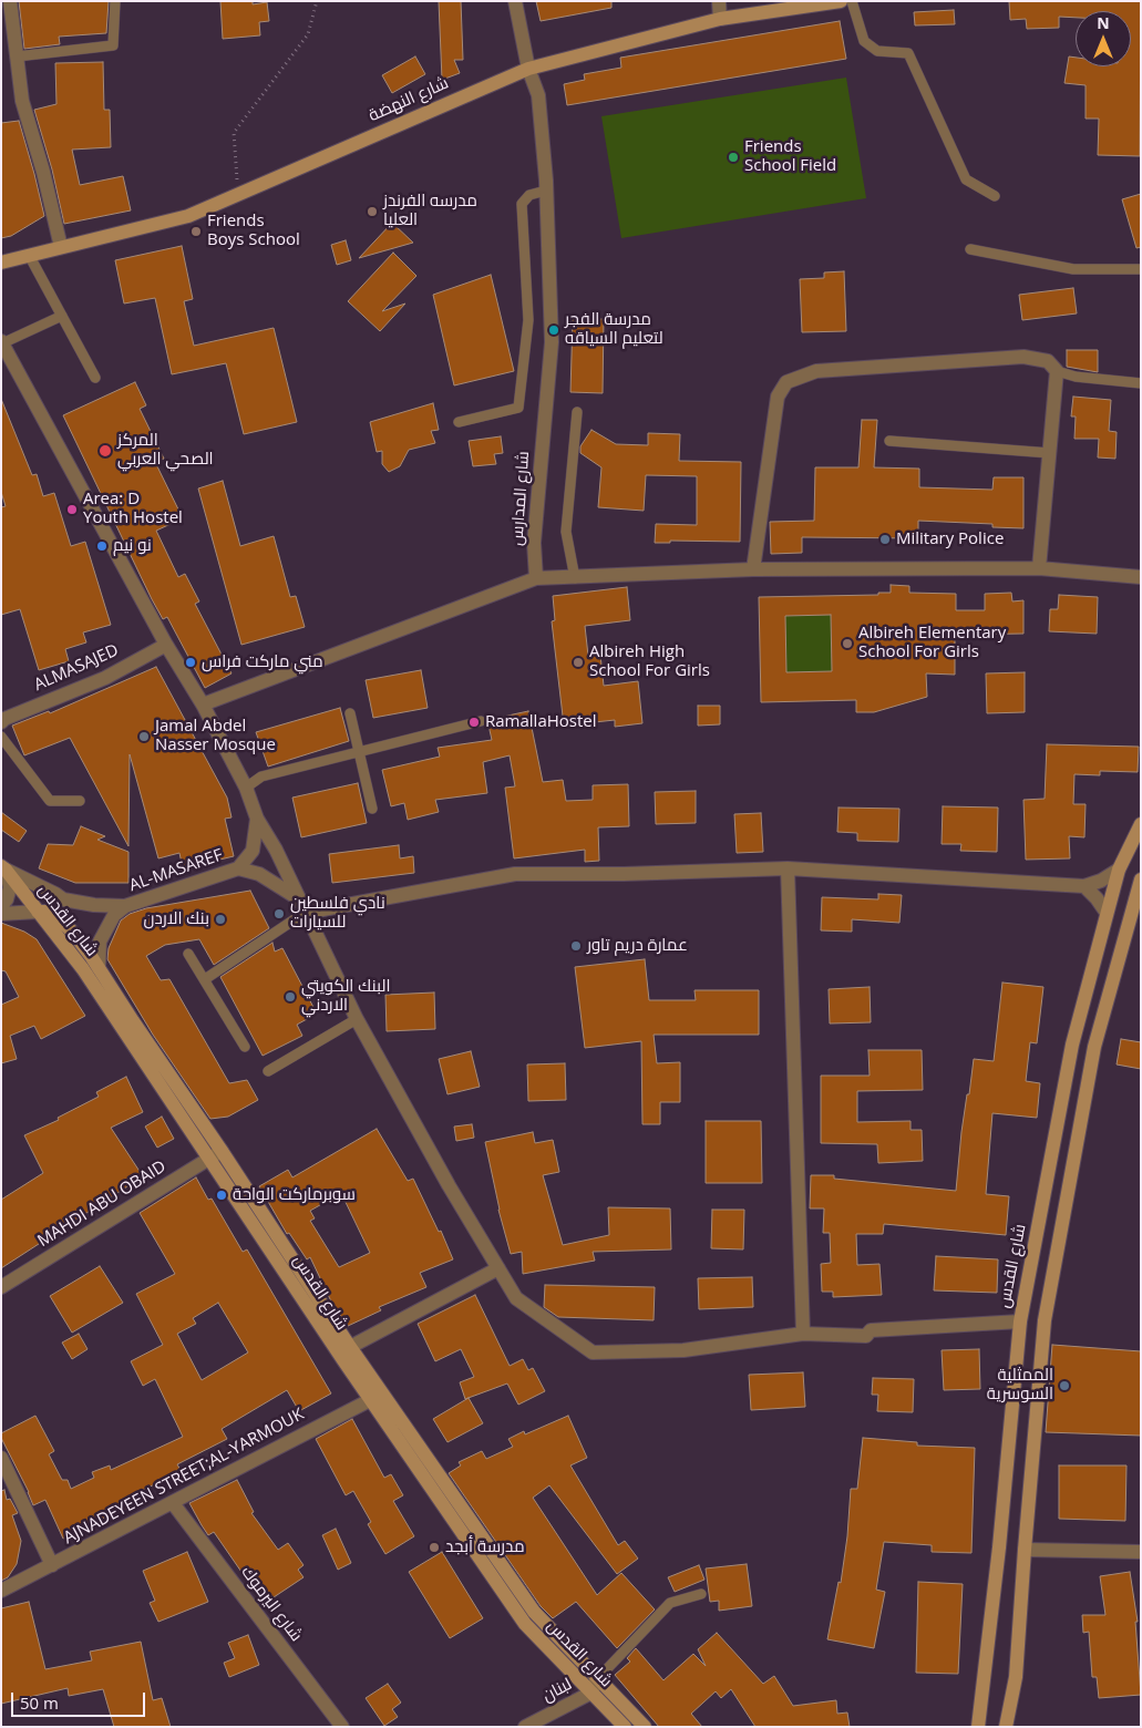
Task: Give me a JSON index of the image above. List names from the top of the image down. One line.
{"streets":{"main road":["شارع النهضة","شارع القدس"],"street":["شارع المدارس","ALMASAJED","AL-MASAREF","MAHDI ABU OBAID","AJNADEYEEN STREET;AL-YARMOUK","شارع اليرموك","لبنان"]},"crossings":[["شارع النهضة","شارع المدارس"],["ALMASAJED","AL-MASAREF"],["شارع القدس","MAHDI ABU OBAID"],["شارع القدس","AJNADEYEEN STREET;AL-YARMOUK"],["شارع القدس","لبنان"],["AJNADEYEEN STREET;AL-YARMOUK","شارع اليرموك"]],"places":["Friends School Field","مدرسه الفرندز العليا","Friends Boys School","مدرسة الفجر لتعليم السياقه","المركز الصحي العربي","Area: D Youth Hostel","Military Police","نو نيم","Albireh Elementary School For Girls","مني ماركت فراس","Albireh High School For Girls","RamallaHostel","Jamal Abdel Nasser Mosque","نادي فلسطين للسيارات","بنك الاردن","عمارة دريم تاور","البنك الكويتي الاردني","سوبرماركت الواحة","الممثلية السوسرية","مدرسة أبجد"],"scale_bar":"50 m","north":"top"}
